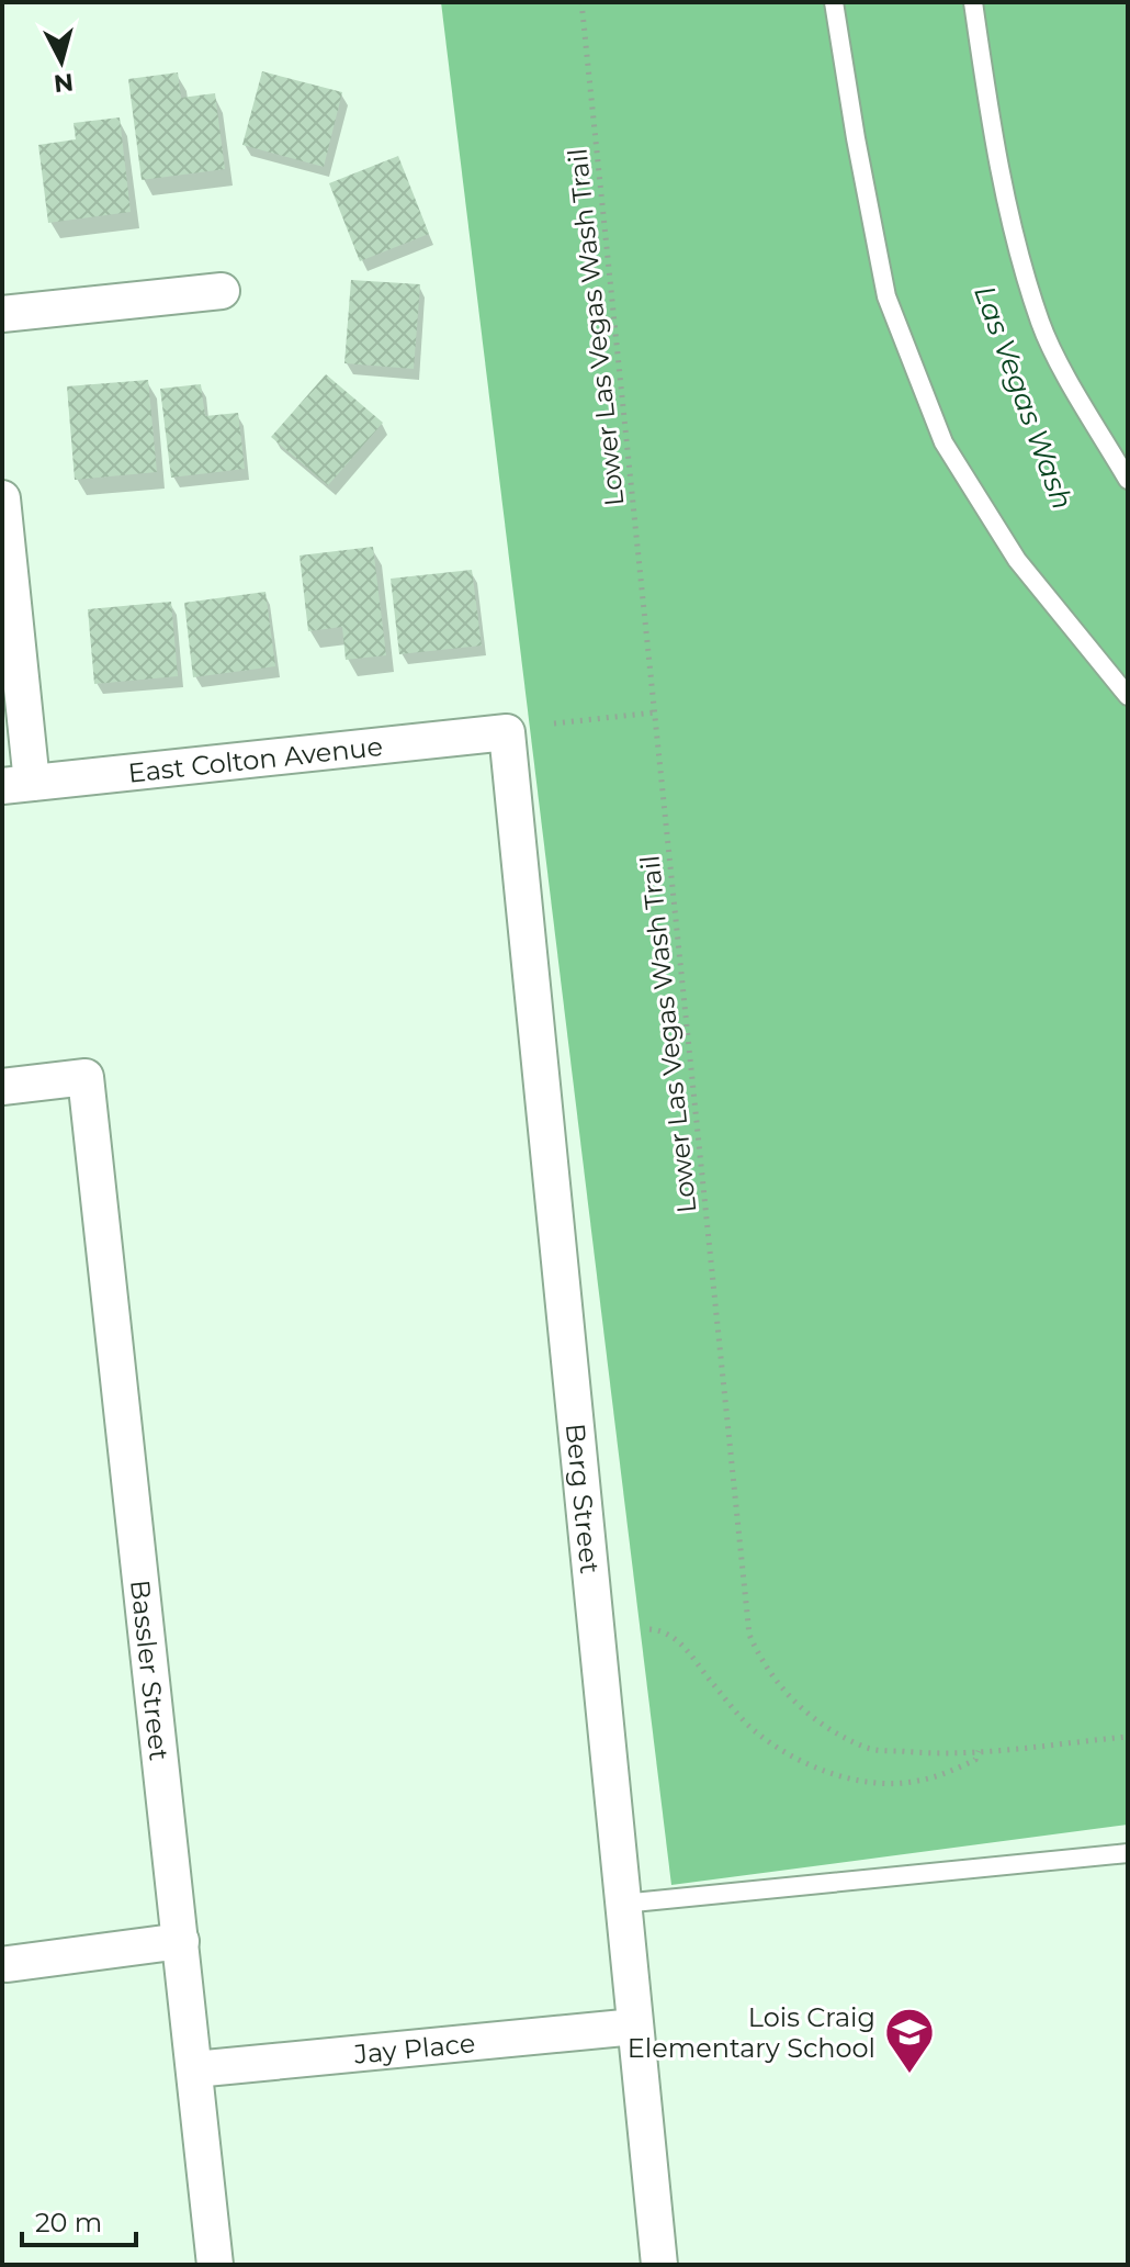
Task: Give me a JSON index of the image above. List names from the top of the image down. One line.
{"streets":{"street":["East Colton Avenue","Berg Street","Bassler Street","Jay Place"],"path":["Lower Las Vegas Wash Trail"]},"crossings":[["East Colton Avenue","Berg Street"],["Berg Street","Jay Place"],["Bassler Street","Jay Place"]],"water":["Las Vegas Wash"],"places":{"school or university":["Lois Craig Elementary School"]},"scale_bar":"20 m","north":"bottom"}
